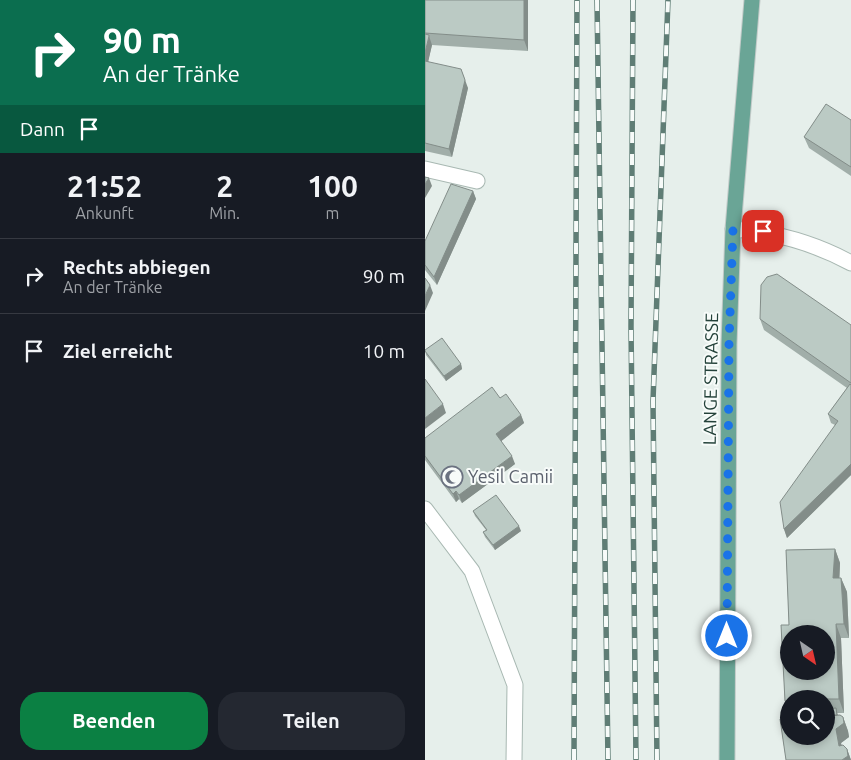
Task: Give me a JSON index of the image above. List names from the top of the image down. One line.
{"streets":{"main road":["LANGE STRASSE"]},"places":{"mosque":["Yesil Camii"]},"north":"bottom right","page":{"turn":["90 m","An der Tränke"],"then":"Dann","eta":["21:52","Ankunft","2","Min.","100","m"],"list":[{"name":"Rechts abbiegen","note":"An der Tränke","value":"90 m"},{"name":"Ziel erreicht","value":"10 m"}],"buttons":["Beenden","Teilen"]}}
